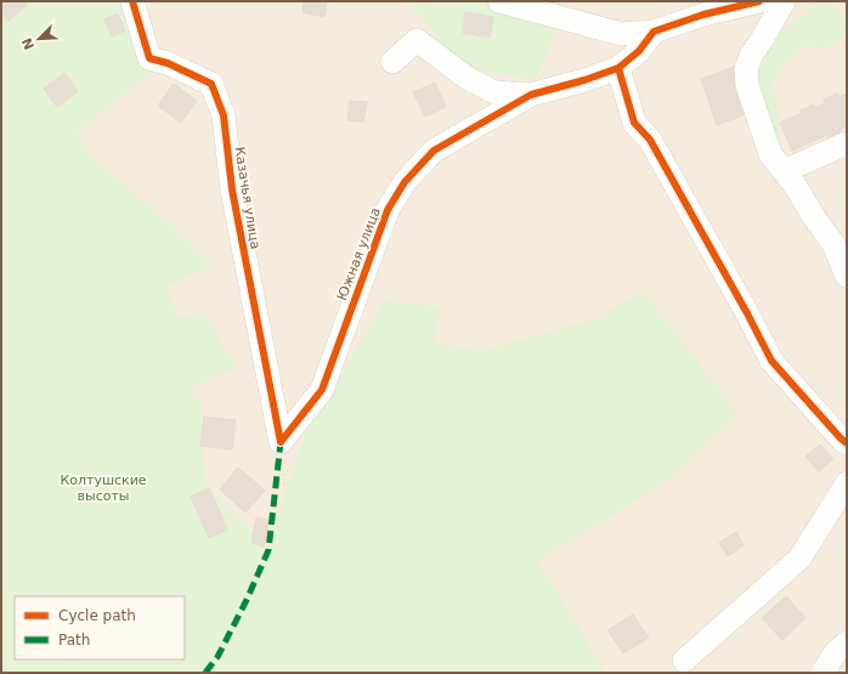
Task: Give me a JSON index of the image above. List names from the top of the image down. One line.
{"streets":{"street":["Казачья улица","Южная улица"]},"crossings":[["Казачья улица","Южная улица"]],"parks":["Колтушские высоты"],"legend":["Cycle path","Path"],"north":"bottom left"}
